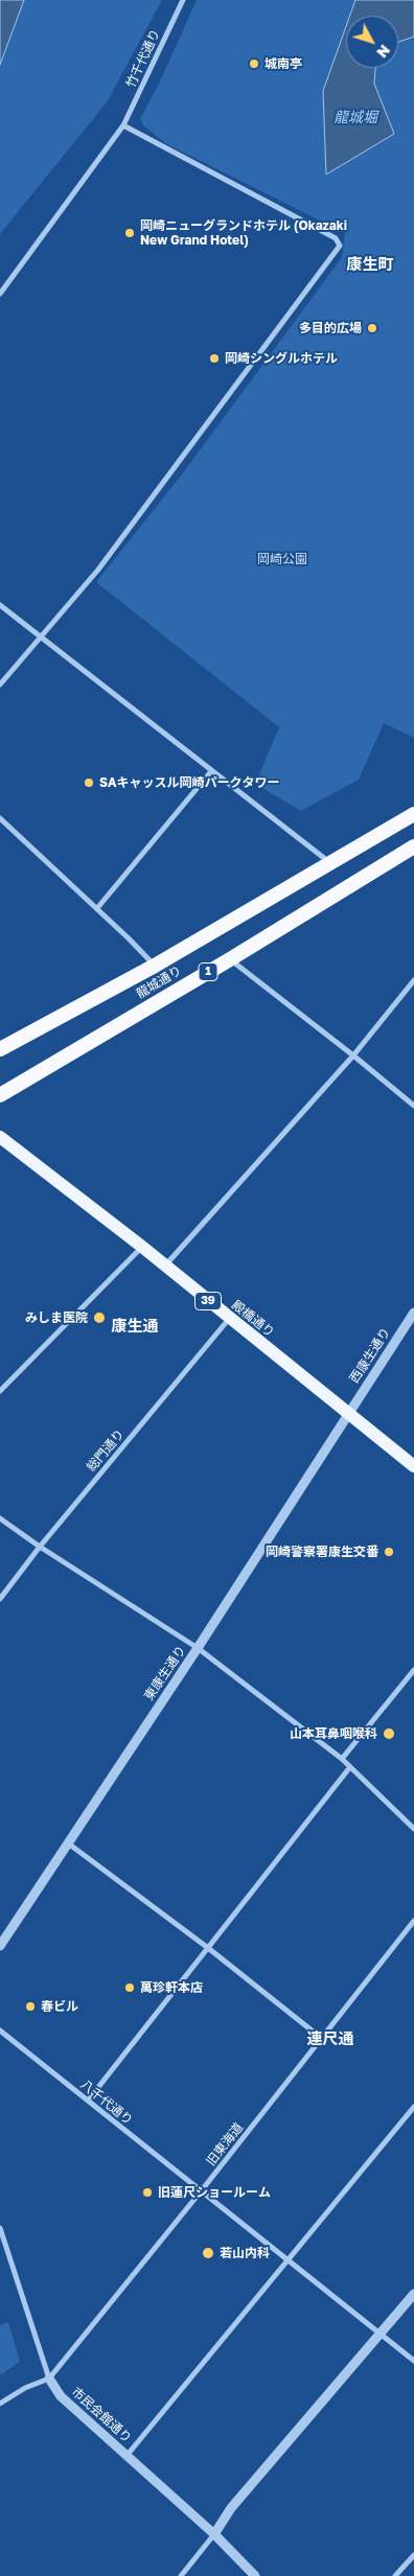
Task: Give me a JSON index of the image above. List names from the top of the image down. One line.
{"streets":{"highway":["1","龍城通り"],"main road":["39","殿橋通り"],"street":["竹千代通り","西康生通り","総門通り","東康生通り","八千代通り","旧東海道","市民会館通り"]},"crossings":[["殿橋通り","西康生通り"],["殿橋通り","総門通り"],["殿橋通り","東康生通り"],["西康生通り","東康生通り"],["八千代通り","旧東海道"],["旧東海道","市民会館通り"]],"districts":["康生町","康生通","連尺通"],"water":["龍城堀"],"parks":["岡崎公園"],"places":["城南亭","岡崎ニューグランドホテル (Okazaki New Grand Hotel)","多目的広場","岡崎シングルホテル","SAキャッスル岡崎パークタワー","みしま医院","岡崎警察署康生交番","山本耳鼻咽喉科","萬珍軒本店","春ビル","旧蓮尺ショールーム","若山内科"],"north":"bottom right"}
